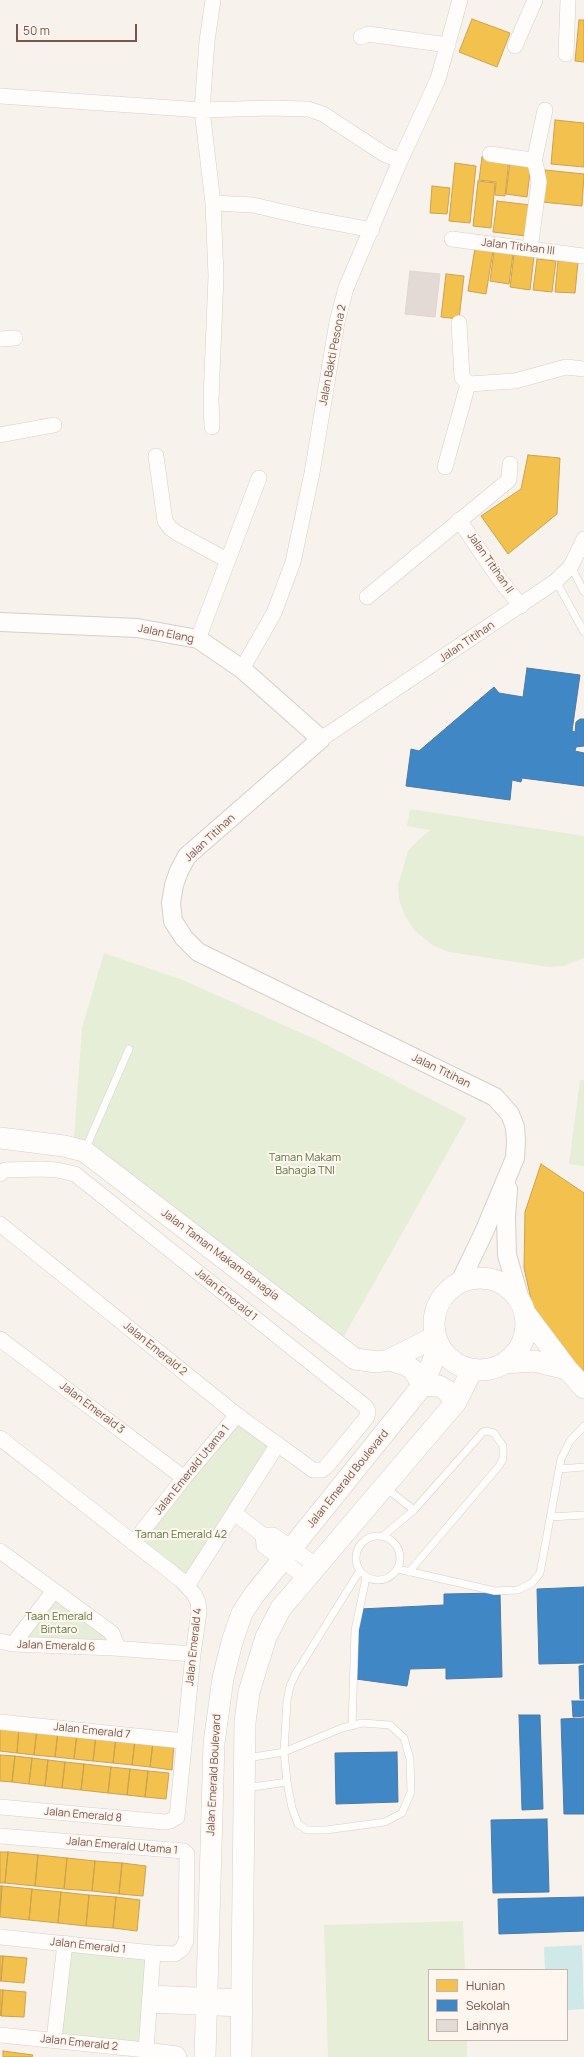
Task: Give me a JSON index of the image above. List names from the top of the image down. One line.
{"streets":{"main road":["Jalan Taman Makam Bahagia","Jalan Emerald Boulevard"],"street":["Jalan Titihan III","Jalan Bakti Pesona 2","Jalan Titihan II","Jalan Elang","Jalan Titihan","Jalan Emerald 1","Jalan Emerald 2","Jalan Emerald 3","Jalan Emerald Utama 1","Jalan Emerald 6","Jalan Emerald 4","Jalan Emerald 7","Jalan Emerald 8"]},"crossings":[["Jalan Bakti Pesona 2","Jalan Elang"],["Jalan Titihan II","Jalan Titihan"],["Jalan Elang","Jalan Titihan"],["Jalan Titihan","Jalan Taman Makam Bahagia"],["Jalan Titihan","Jalan Emerald Boulevard"],["Jalan Taman Makam Bahagia","Jalan Emerald Boulevard"],["Jalan Emerald 1","Jalan Emerald 2"],["Jalan Emerald 1","Jalan Emerald Utama 1"],["Jalan Emerald 2","Jalan Emerald Utama 1"],["Jalan Emerald 3","Jalan Emerald Utama 1"],["Jalan Emerald Utama 1","Jalan Emerald 4"],["Jalan Emerald 6","Jalan Emerald 4"],["Jalan Emerald 4","Jalan Emerald 7"],["Jalan Emerald 4","Jalan Emerald 8"]],"parks":["Taman Makam Bahagia TNI","Taman Emerald 42","Taan Emerald Bintaro"],"legend":["Hunian","Sekolah","Lainnya"],"scale_bar":"50 m"}
